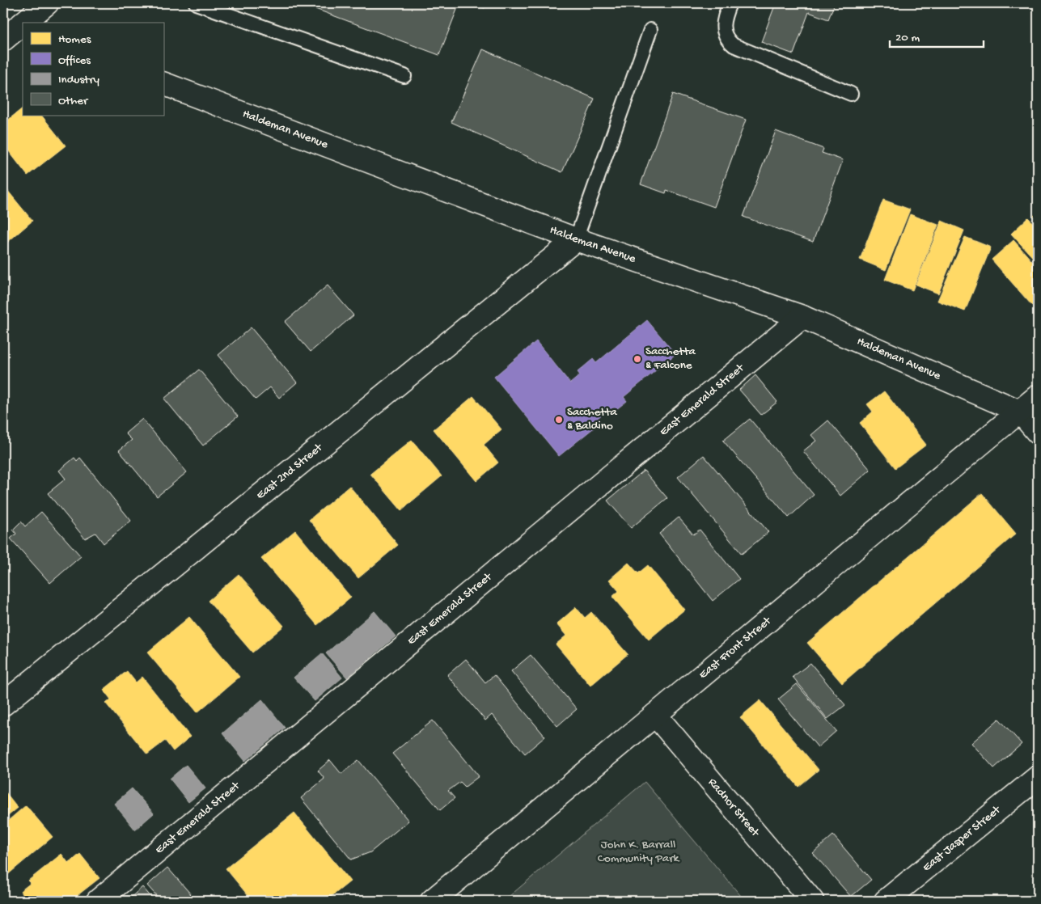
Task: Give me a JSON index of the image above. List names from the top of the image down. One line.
{"streets":{"street":["Haldeman Avenue","East Emerald Street","East 2nd Street","East Front Street","Radnor Street","East Jasper Street"]},"crossings":[["Haldeman Avenue","East Emerald Street"],["Haldeman Avenue","East 2nd Street"],["Haldeman Avenue","East Front Street"],["East Front Street","Radnor Street"]],"parks":["John K. Barrall Community Park"],"places":["Sacchetta & Falcone","Sacchetta & Baldino"],"legend":["Homes","Offices","Industry","Other"],"scale_bar":"20 m"}
